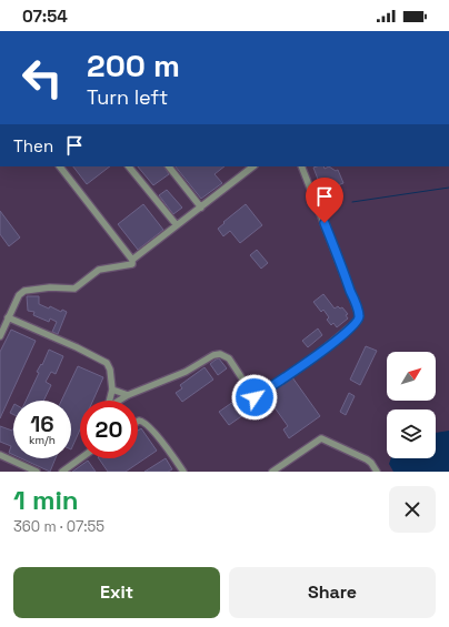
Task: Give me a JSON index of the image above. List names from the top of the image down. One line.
{"north":"top right","page":{"status":"07:54","turn":["200 m","Turn left"],"then":"Then","speed":"16 km/h","limit":"20","heading":["1 min","360 m · 07:55"],"buttons":["Exit","Share"]}}
